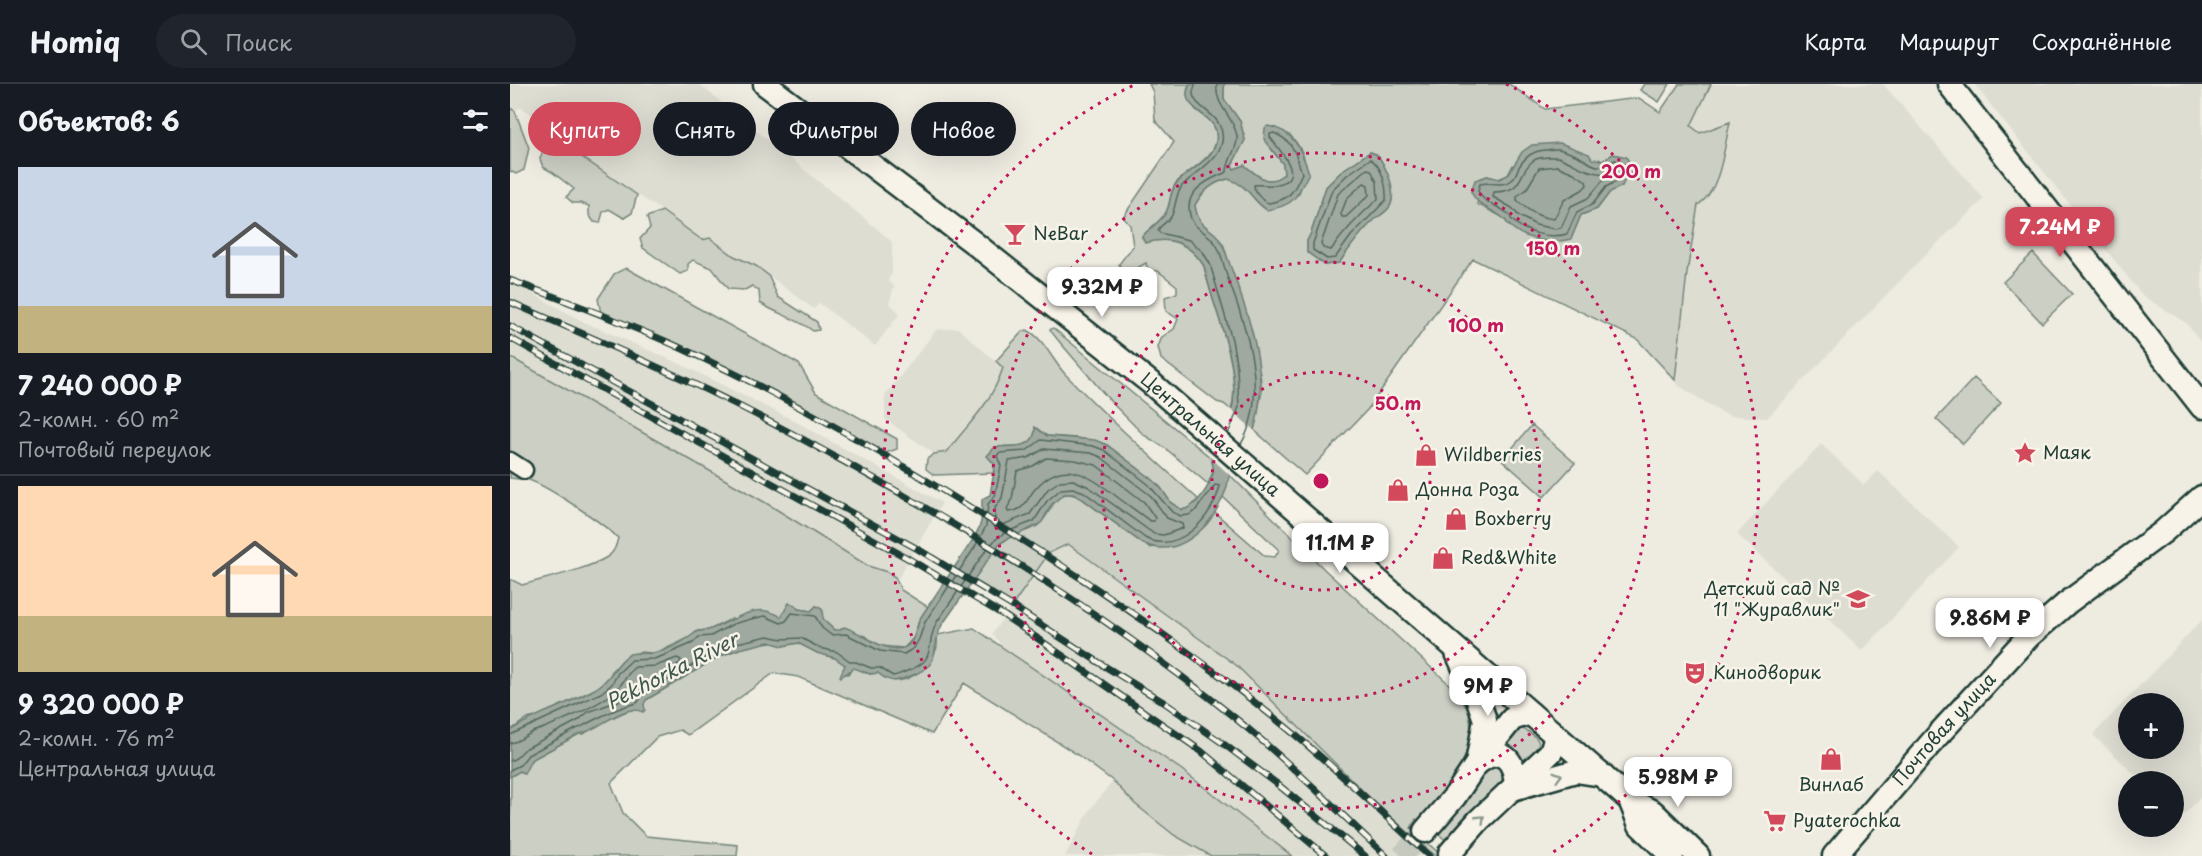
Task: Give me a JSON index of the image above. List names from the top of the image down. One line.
{"streets":{"main road":["Центральная улица","Почтовая улица"]},"water":["Pekhorka River"],"places":{"bar":["NeBar"],"place":["Маяк"],"shop":["Wildberries","Донна Роза","Boxberry","Red&White","Винлаб"],"school or university":["Детский сад № 11 \"Журавлик\""],"theatre":["Кинодворик"],"supermarket":["Pyaterochka"]},"page":{"header":"Homiq","search":"Поиск","nav":["Карта","Маршрут","Сохранённые"],"heading":"Объектов: 6","chip":["Купить","Снять","Фильтры","Новое"],"list":[{"name":"7 240 000 ₽","note":"2-комн. · 60 m² · Почтовый переулок"},{"name":"9 320 000 ₽","note":"2-комн. · 76 m² · Центральная улица"}],"price":["7.24M ₽","9.32M ₽","11.1M ₽","9.86M ₽","9M ₽","5.98M ₽"],"map_buttons":["+","−"]},"rings":["200 m","150 m","100 m","50 m"]}
